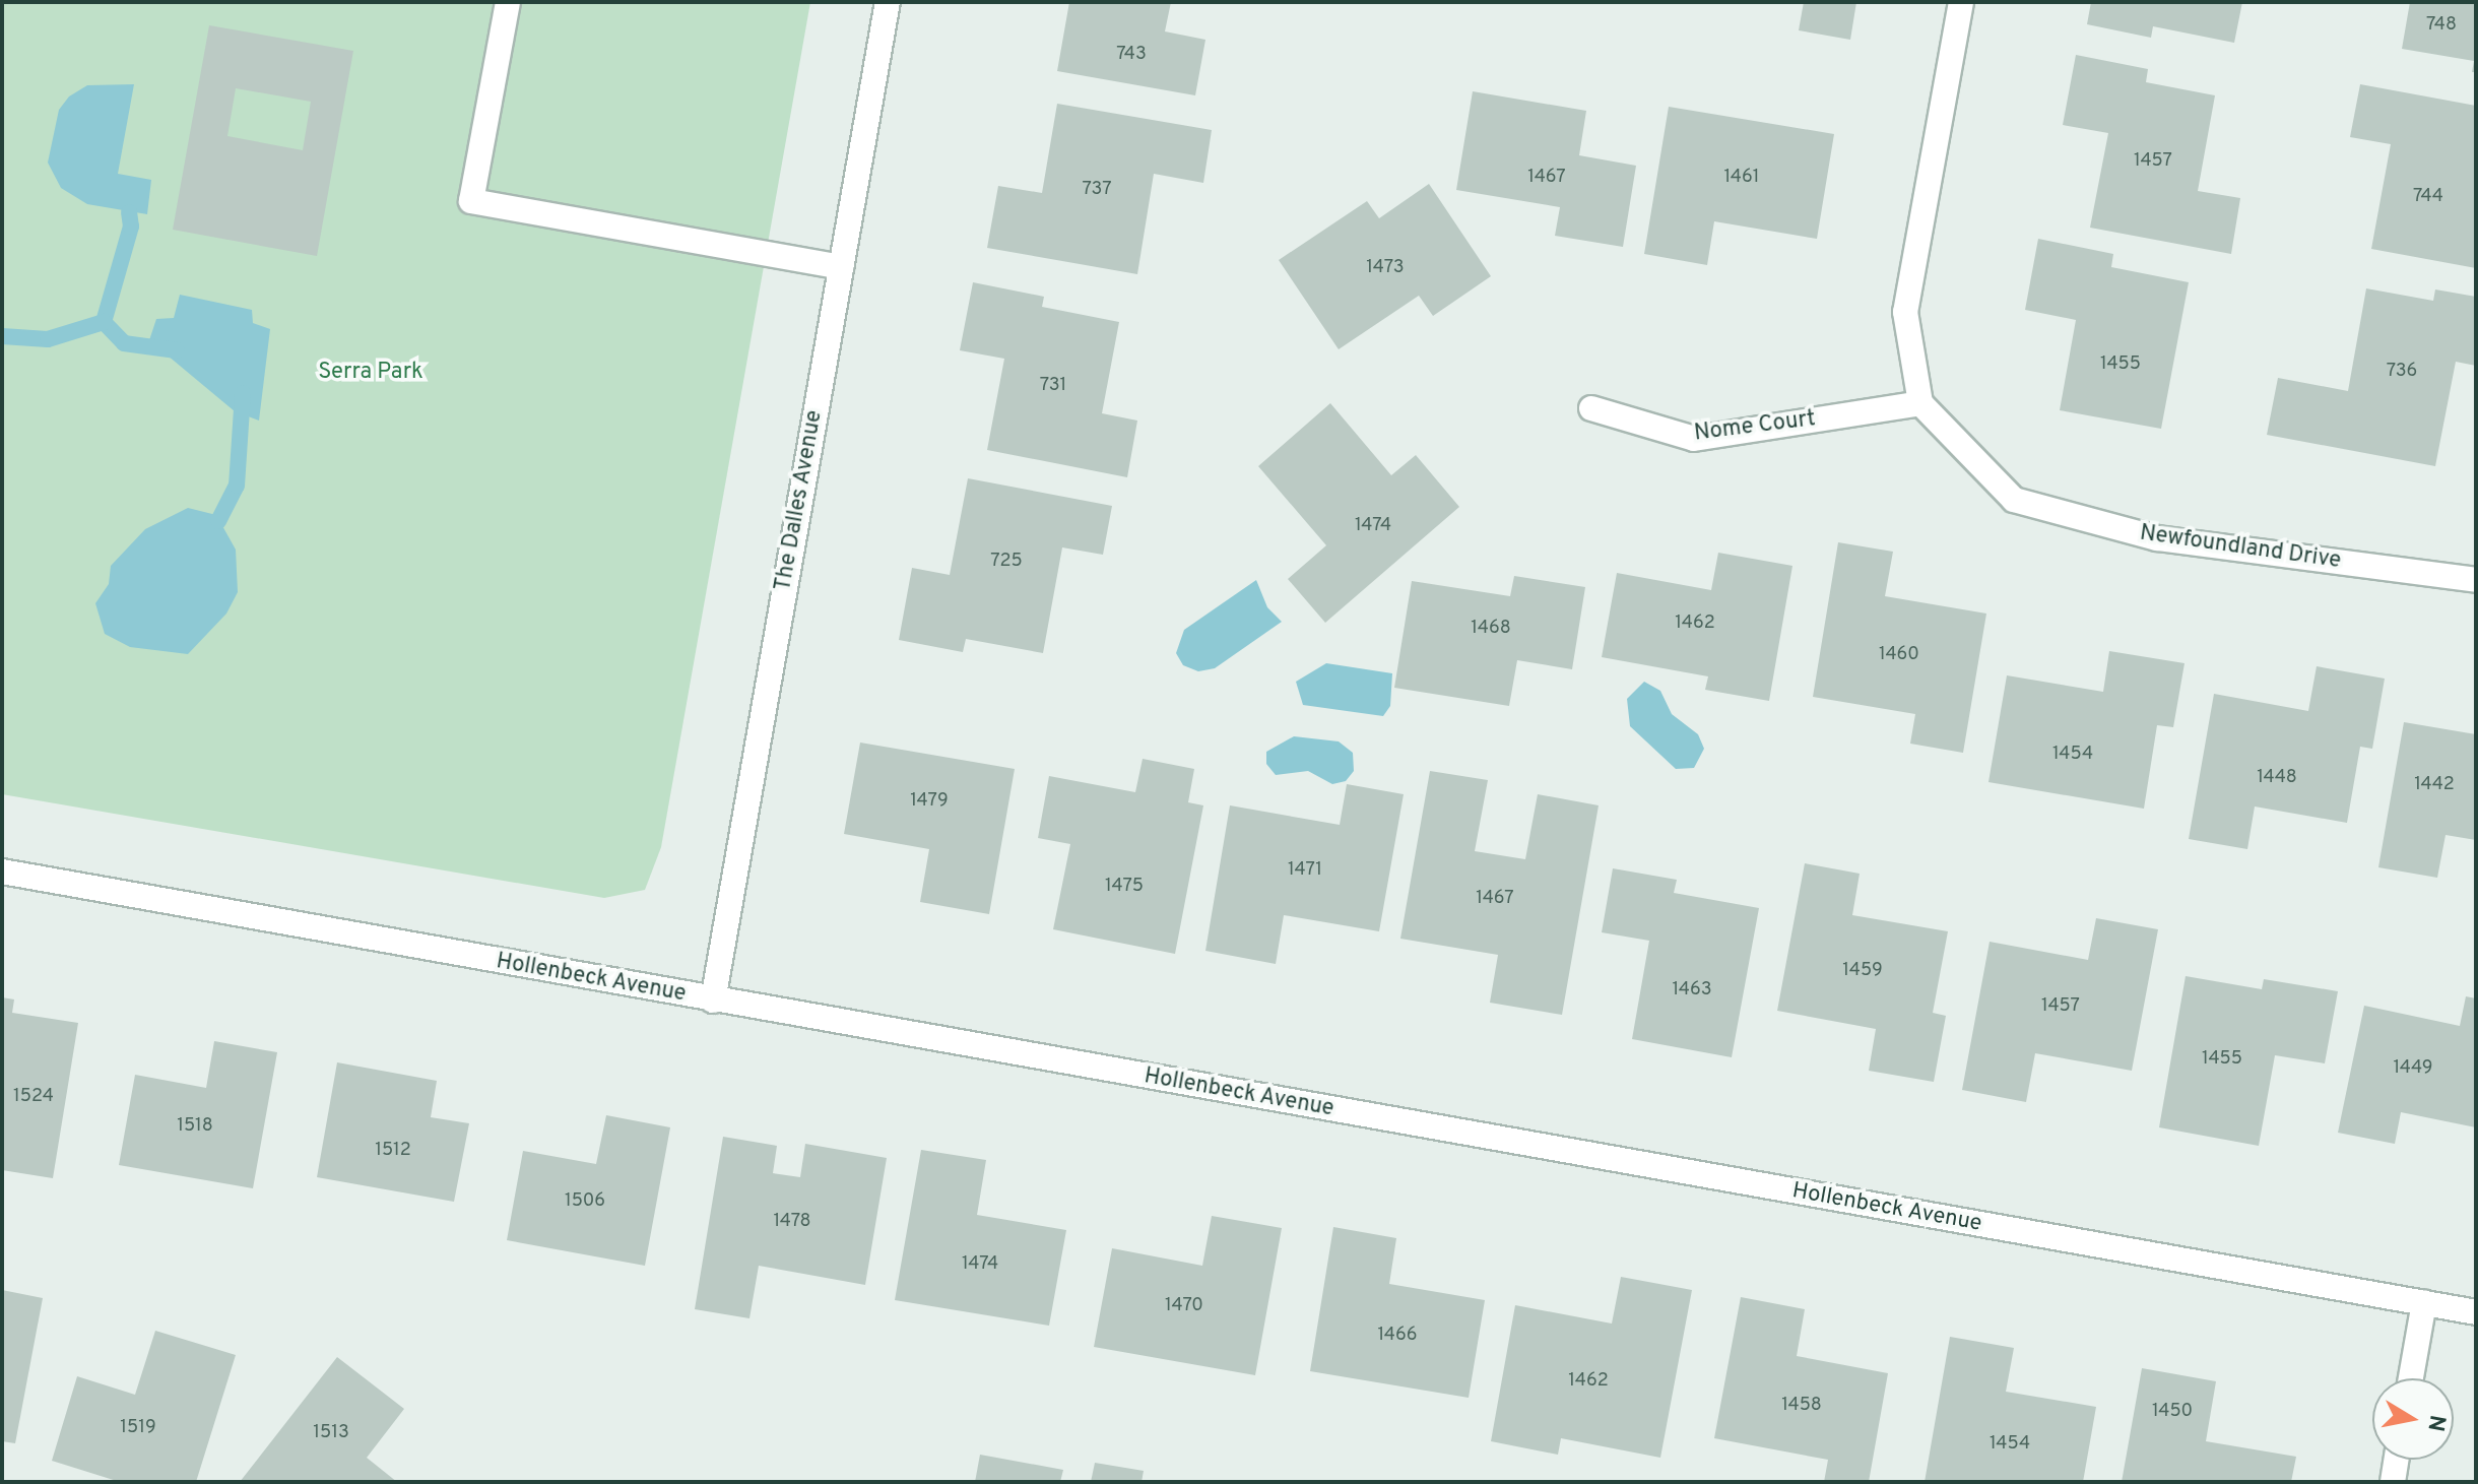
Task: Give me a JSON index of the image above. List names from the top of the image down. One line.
{"streets":{"street":["Nome Court","The Dalles Avenue","Newfoundland Drive","Hollenbeck Avenue"]},"crossings":[["Nome Court","Newfoundland Drive"],["The Dalles Avenue","Hollenbeck Avenue"]],"parks":["Serra Park"],"house_numbers":["748","743","1457","1467","1461","737","744","1473","1455","736","731","1474","725","1462","1468","1460","1454","1448","1442","1479","1471","1475","1467","1459","1463","1457","1455","1449","1524","1518","1512","1506","1478","1474","1470","1466","1462","1458","1450","1519","1513","1454"],"north":"right"}
